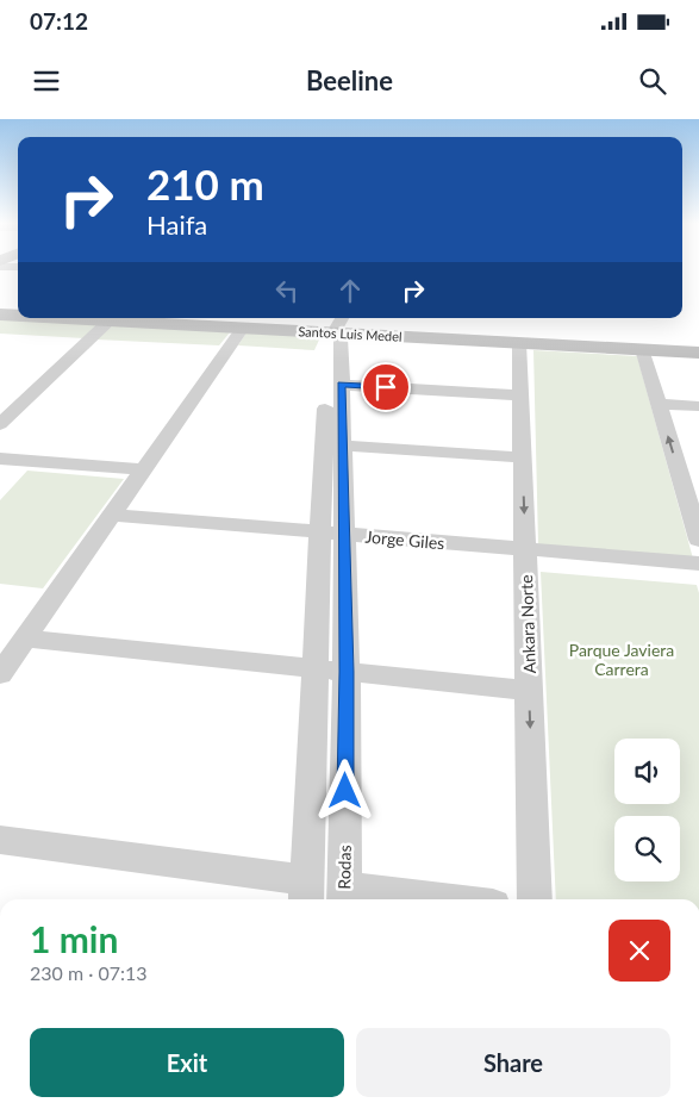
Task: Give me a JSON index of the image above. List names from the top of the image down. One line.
{"streets":{"street":["Santos Luis Medel","Jorge Giles","Ankara Norte","Rodas"]},"crossings":[["Santos Luis Medel","Ankara Norte"],["Santos Luis Medel","Rodas"],["Jorge Giles","Ankara Norte"],["Jorge Giles","Rodas"]],"one_way":["Ankara Norte"],"parks":["Parque Javiera Carrera"],"page":{"status":"07:12","header":"Beeline","turn":["210 m","Haifa"],"heading":["1 min","230 m · 07:13"],"buttons":["Exit","Share"]}}
